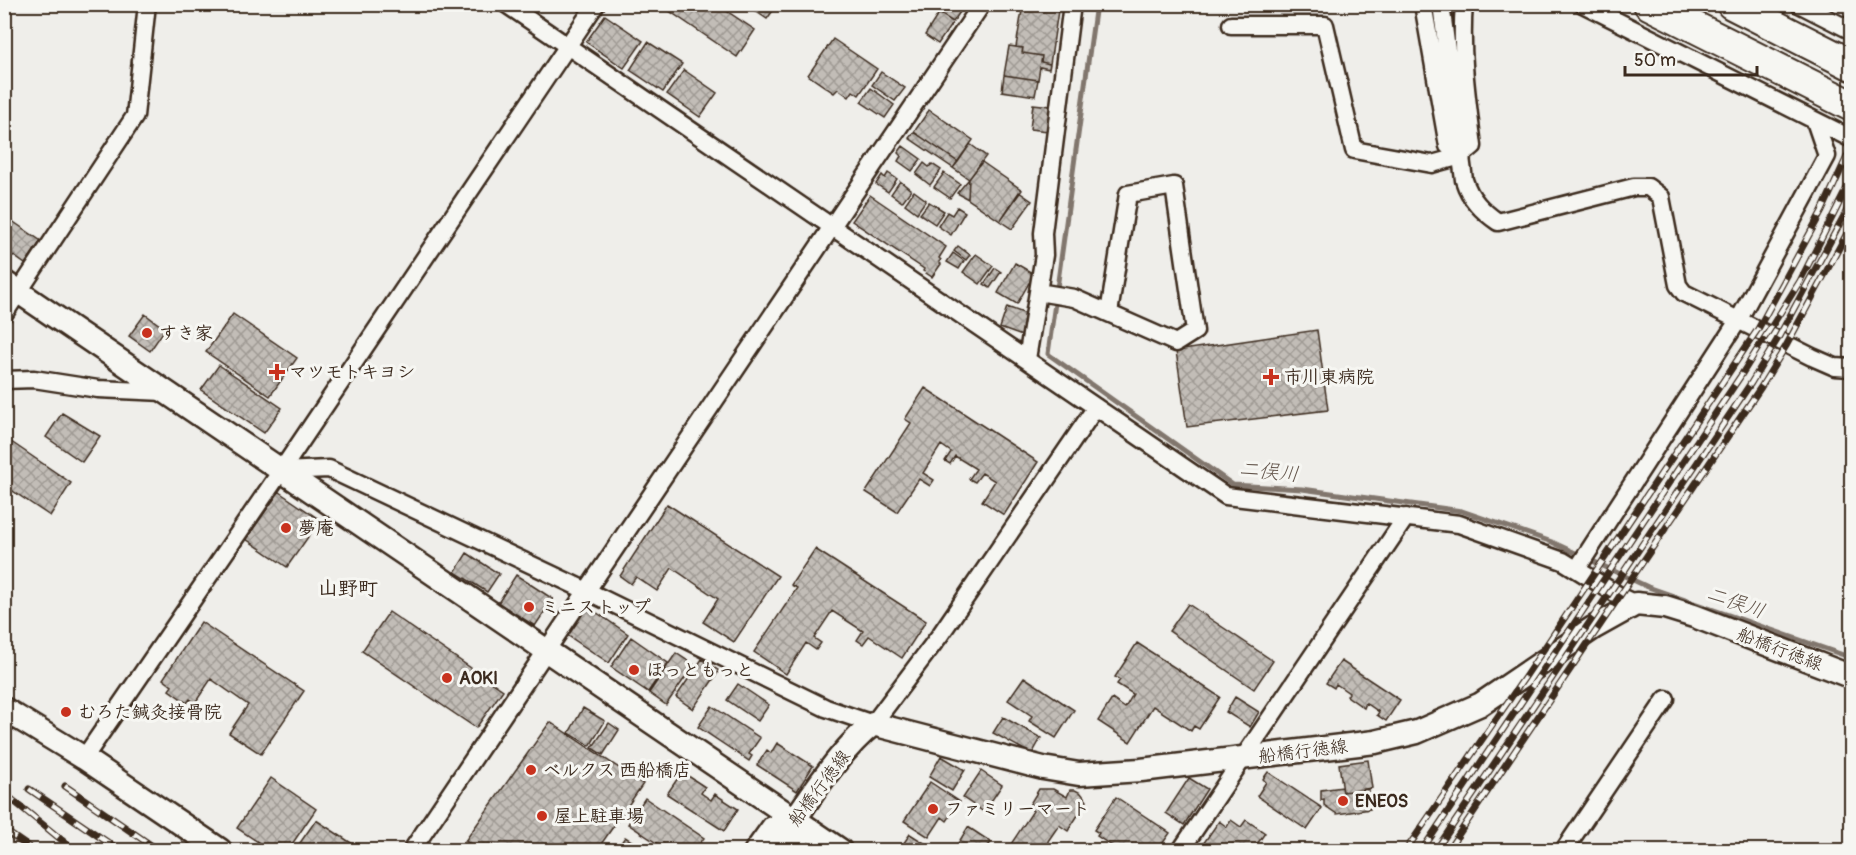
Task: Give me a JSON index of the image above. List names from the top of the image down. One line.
{"streets":{"street":["船橋行徳線"]},"districts":["山野町"],"water":["二俣川"],"places":{"other":["すき家","夢庵","ミニストップ","ほっともっと","AOKI","むろた鍼灸接骨院","ベルクス 西船橋店","ENEOS","ファミリーマート","屋上駐車場"],"health":["マツモトキヨシ","市川東病院"]},"scale_bar":"50 m"}
